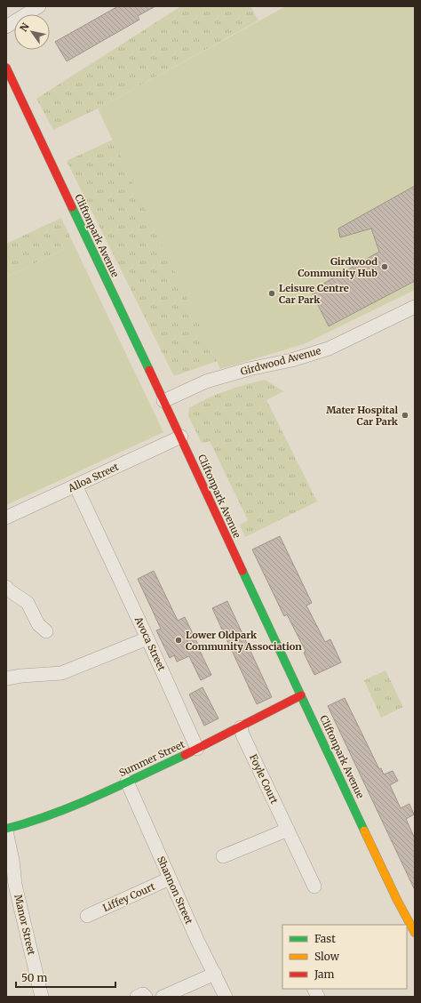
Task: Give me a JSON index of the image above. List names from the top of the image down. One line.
{"streets":{"street":["Cliftonpark Avenue","Girdwood Avenue","Alloa Street","Avoca Street","Summer Street","Foyle Court","Shannon Street","Liffey Court","Manor Street"]},"crossings":[["Cliftonpark Avenue","Girdwood Avenue"],["Cliftonpark Avenue","Alloa Street"],["Cliftonpark Avenue","Summer Street"],["Alloa Street","Avoca Street"],["Avoca Street","Summer Street"],["Summer Street","Foyle Court"],["Summer Street","Shannon Street"],["Summer Street","Manor Street"],["Shannon Street","Liffey Court"]],"places":["Girdwood Community Hub","Leisure Centre Car Park","Mater Hospital Car Park","Lower Oldpark Community Association"],"legend":["Fast","Slow","Jam"],"scale_bar":"50 m","north":"top left"}
